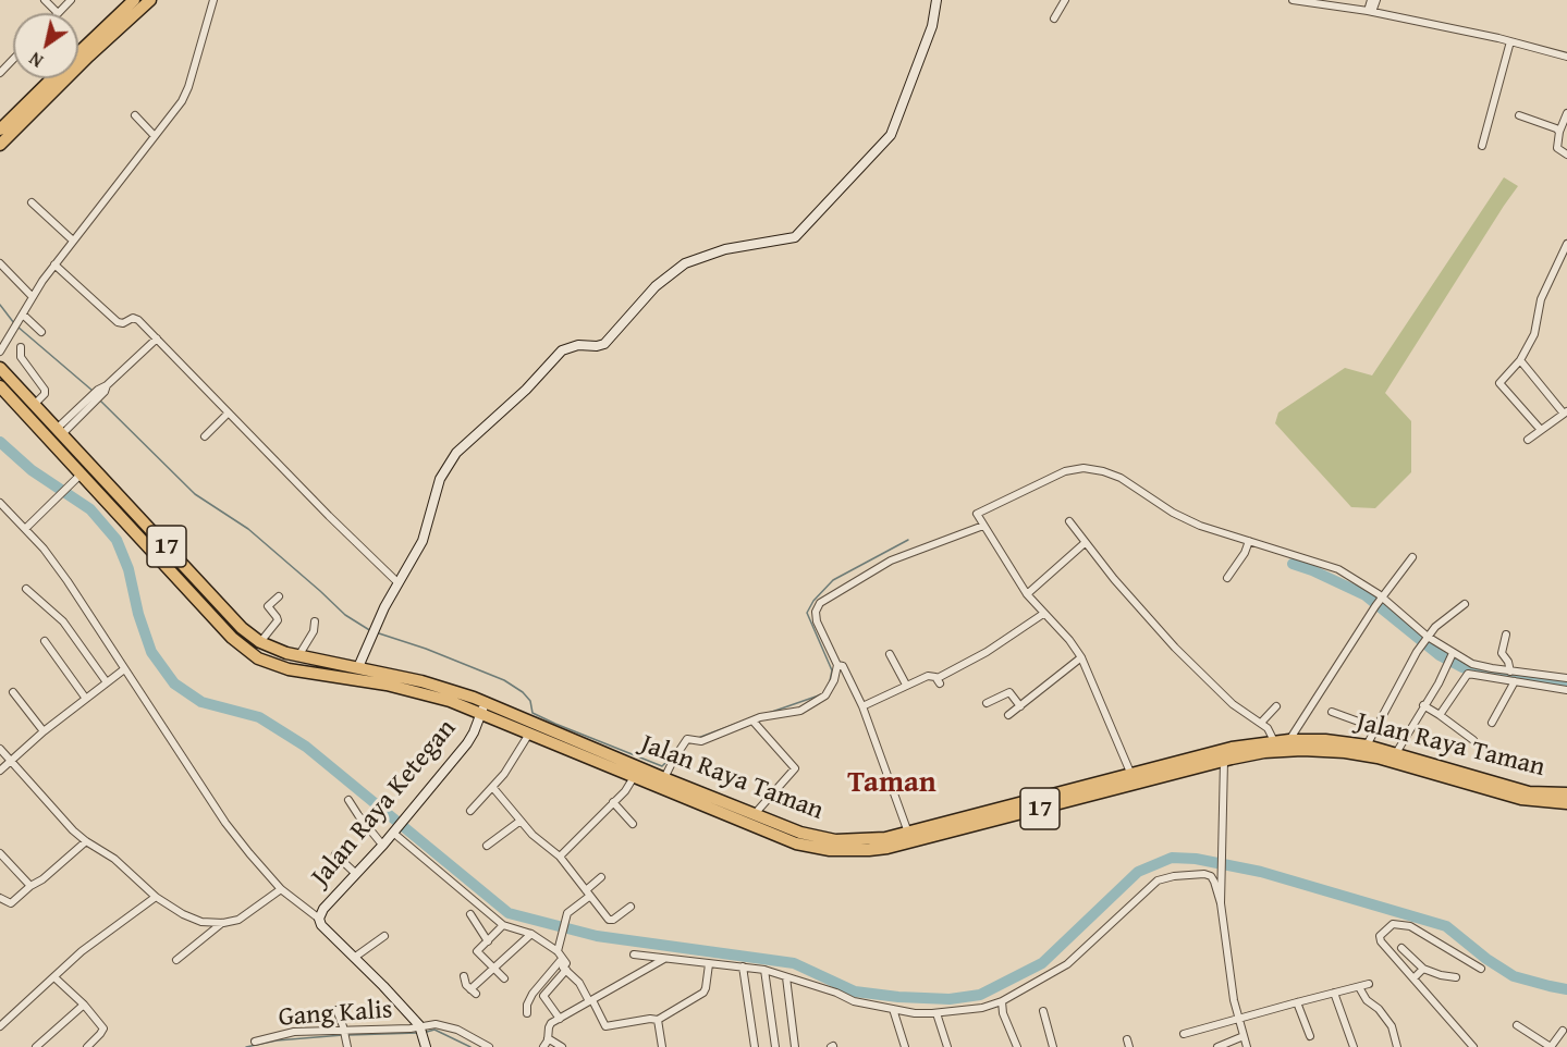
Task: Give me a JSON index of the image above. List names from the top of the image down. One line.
{"streets":{"highway":["17","Jalan Raya Taman"],"street":["Jalan Raya Ketegan","Gang Kalis"]},"crossings":[["Jalan Raya Taman","Jalan Raya Ketegan"],["Jalan Raya Ketegan","Gang Kalis"]],"districts":["Taman"],"north":"bottom left"}
